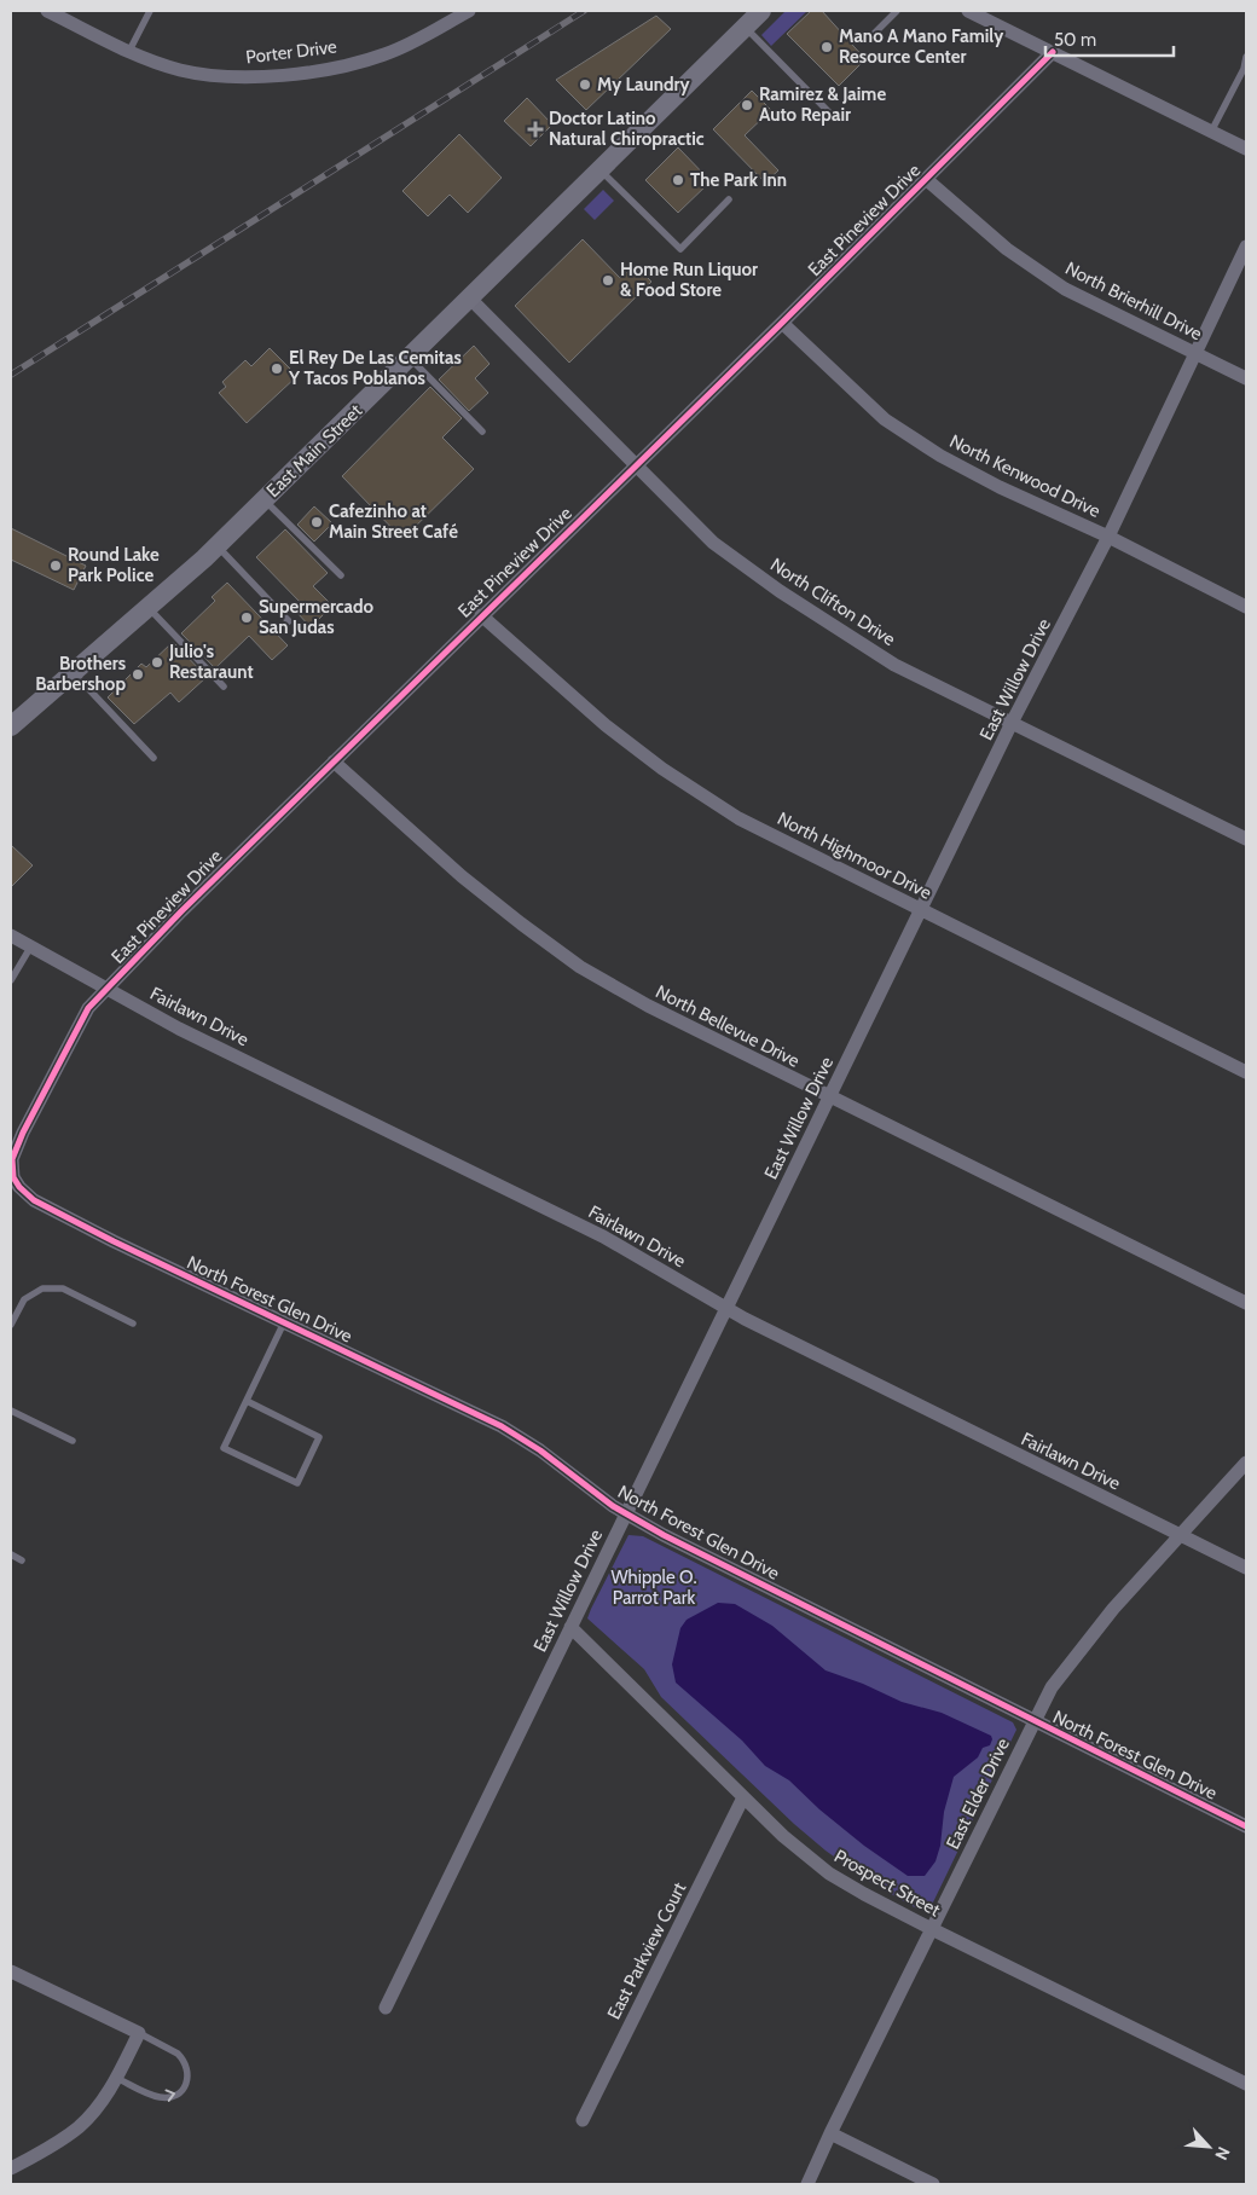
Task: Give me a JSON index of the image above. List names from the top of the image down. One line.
{"streets":{"main road":["East Main Street"],"street":["Porter Drive","East Pineview Drive","North Brierhill Drive","North Kenwood Drive","North Clifton Drive","East Willow Drive","North Highmoor Drive","Fairlawn Drive","North Bellevue Drive","North Forest Glen Drive","East Elder Drive","Prospect Street","East Parkview Court"]},"crossings":[["East Pineview Drive","North Brierhill Drive"],["East Pineview Drive","North Kenwood Drive"],["East Pineview Drive","North Clifton Drive"],["East Pineview Drive","North Highmoor Drive"],["East Pineview Drive","Fairlawn Drive"],["East Pineview Drive","North Bellevue Drive"],["East Pineview Drive","North Forest Glen Drive"],["North Brierhill Drive","East Willow Drive"],["East Main Street","North Clifton Drive"],["North Kenwood Drive","East Willow Drive"],["North Clifton Drive","East Willow Drive"],["East Willow Drive","North Highmoor Drive"],["East Willow Drive","Fairlawn Drive"],["East Willow Drive","North Bellevue Drive"],["East Willow Drive","North Forest Glen Drive"],["East Willow Drive","Prospect Street"],["Fairlawn Drive","East Elder Drive"],["North Forest Glen Drive","East Elder Drive"],["East Elder Drive","Prospect Street"],["Prospect Street","East Parkview Court"]],"parks":["Whipple O. Parrot Park"],"places":{"other":["Mano A Mano Family Resource Center","My Laundry","Ramirez & Jaime Auto Repair","The Park Inn","Home Run Liquor & Food Store","El Rey De Las Cemitas Y Tacos Poblanos","Cafezinho at Main Street Café","Round Lake Park Police","Supermercado San Judas","Julio's Restaraunt","Brothers Barbershop"],"health":["Doctor Latino Natural Chiropractic"]},"scale_bar":"50 m","north":"bottom right"}
